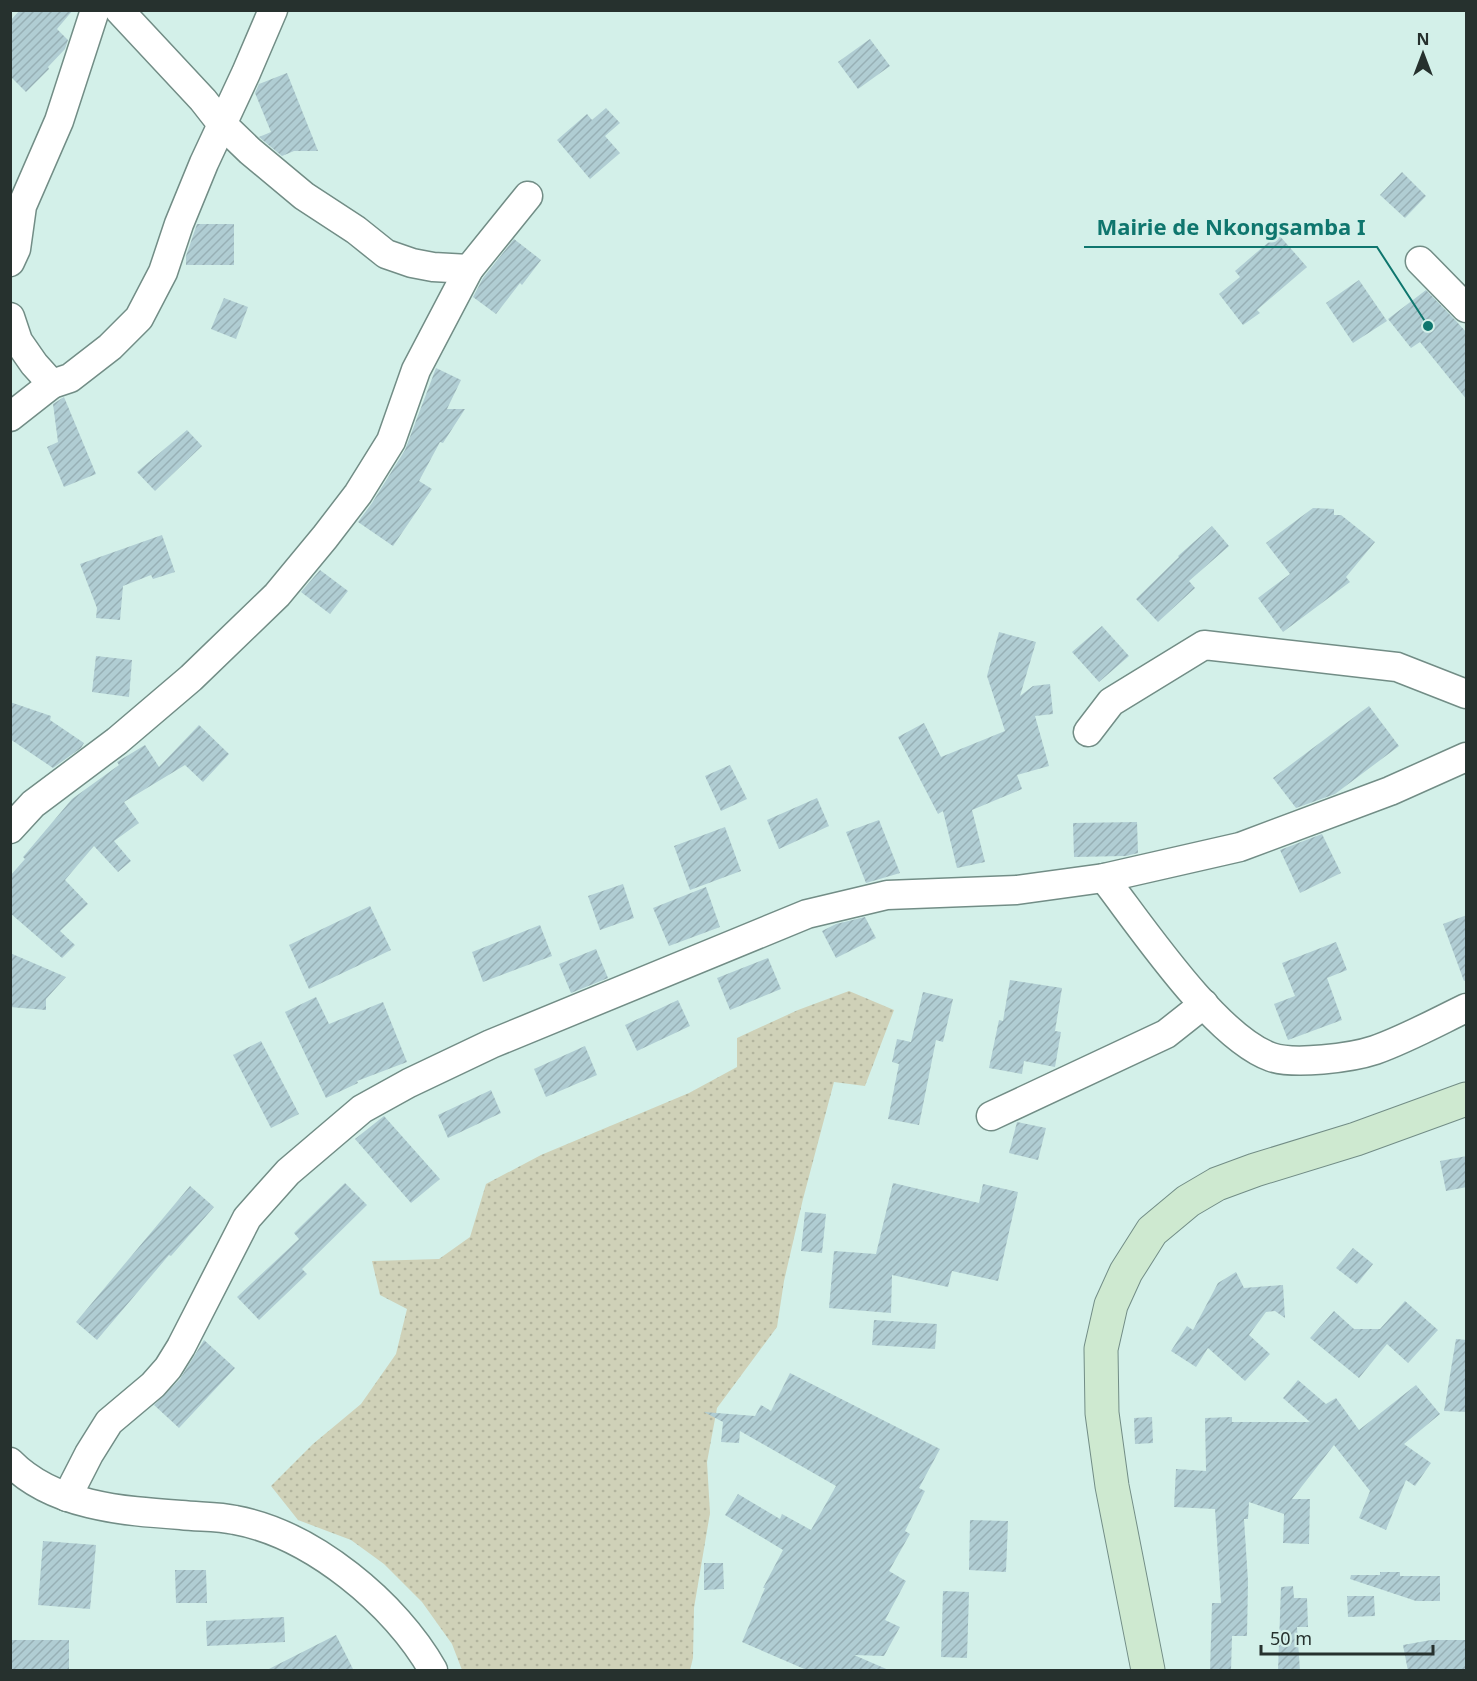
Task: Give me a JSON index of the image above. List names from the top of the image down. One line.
{"places":["Mairie de Nkongsamba I"],"scale_bar":"50 m","north":"top"}
